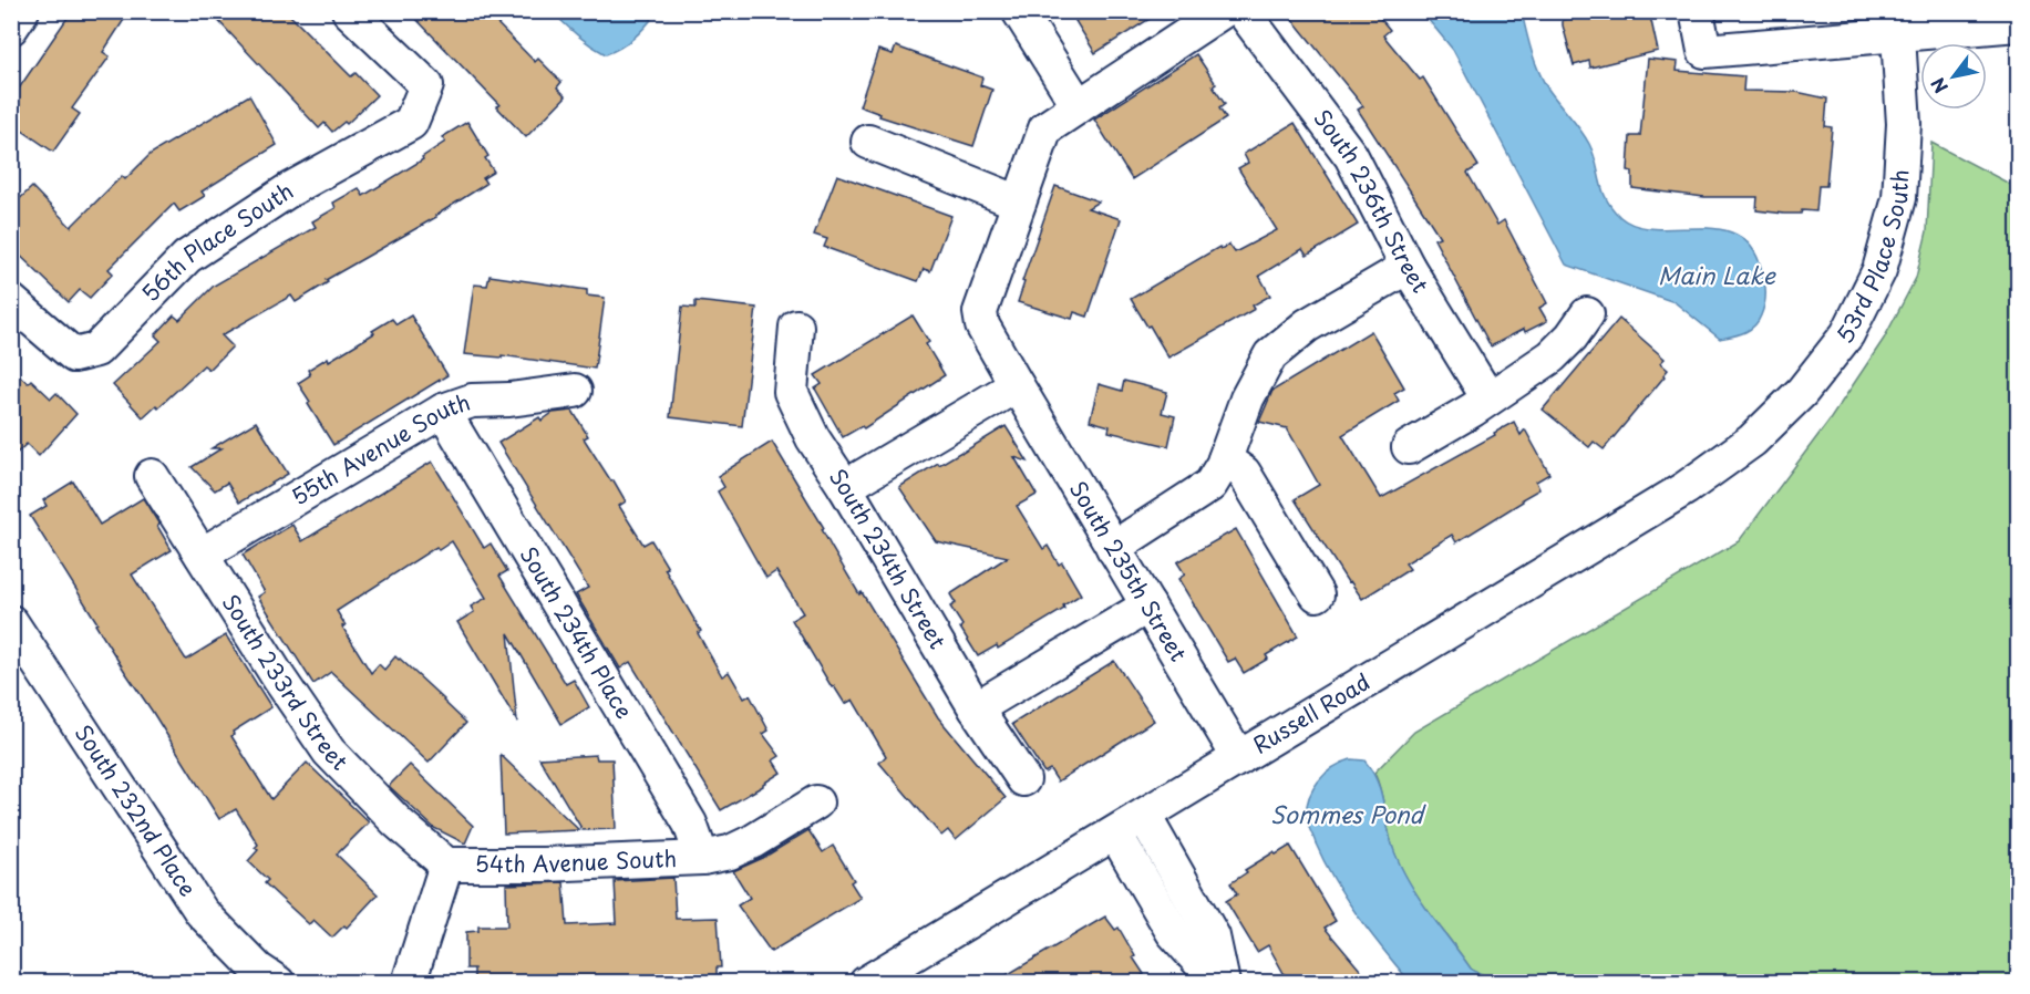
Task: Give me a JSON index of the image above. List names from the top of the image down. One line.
{"streets":{"street":["South 236th Street","56th Place South","53rd Place South","55th Avenue South","South 234th Street","South 235th Street","South 234th Place","South 233rd Street","Russell Road","South 232nd Place","54th Avenue South"]},"crossings":[["53rd Place South","Russell Road"],["55th Avenue South","South 234th Place"],["55th Avenue South","South 233rd Street"],["South 235th Street","Russell Road"],["South 234th Place","54th Avenue South"],["South 233rd Street","54th Avenue South"]],"water":["Main Lake","Sommes Pond"],"north":"bottom left"}
